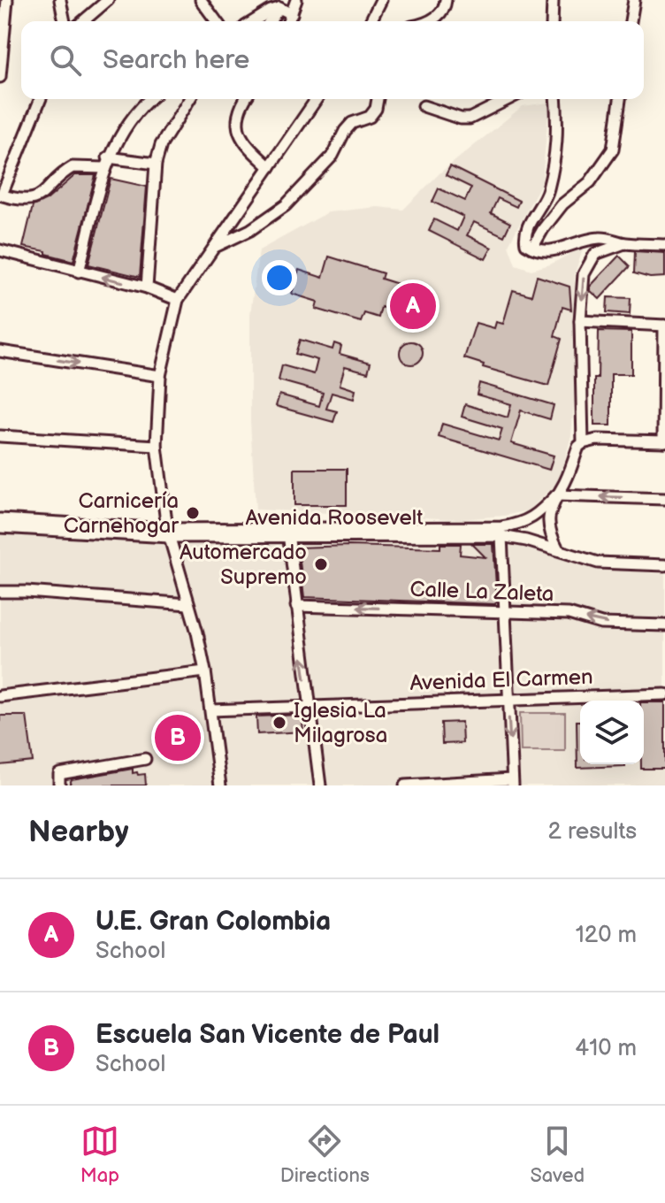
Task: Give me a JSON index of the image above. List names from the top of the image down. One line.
{"streets":{"street":["Avenida Roosevelt","Calle La Zaleta","Avenida El Carmen"]},"one_way":["Calle La Zaleta"],"places":["Carnicería Carnehogar","Automercado Supremo","Iglesia La Milagrosa"],"page":{"search":"Search here","pins":["A","B"],"heading":["Nearby","2 results"],"list":[{"mark":"A","name":"U.E. Gran Colombia","note":"School","value":"120 m"},{"mark":"B","name":"Escuela San Vicente de Paul","note":"School","value":"410 m"}],"nav":["Map","Directions","Saved"]}}
